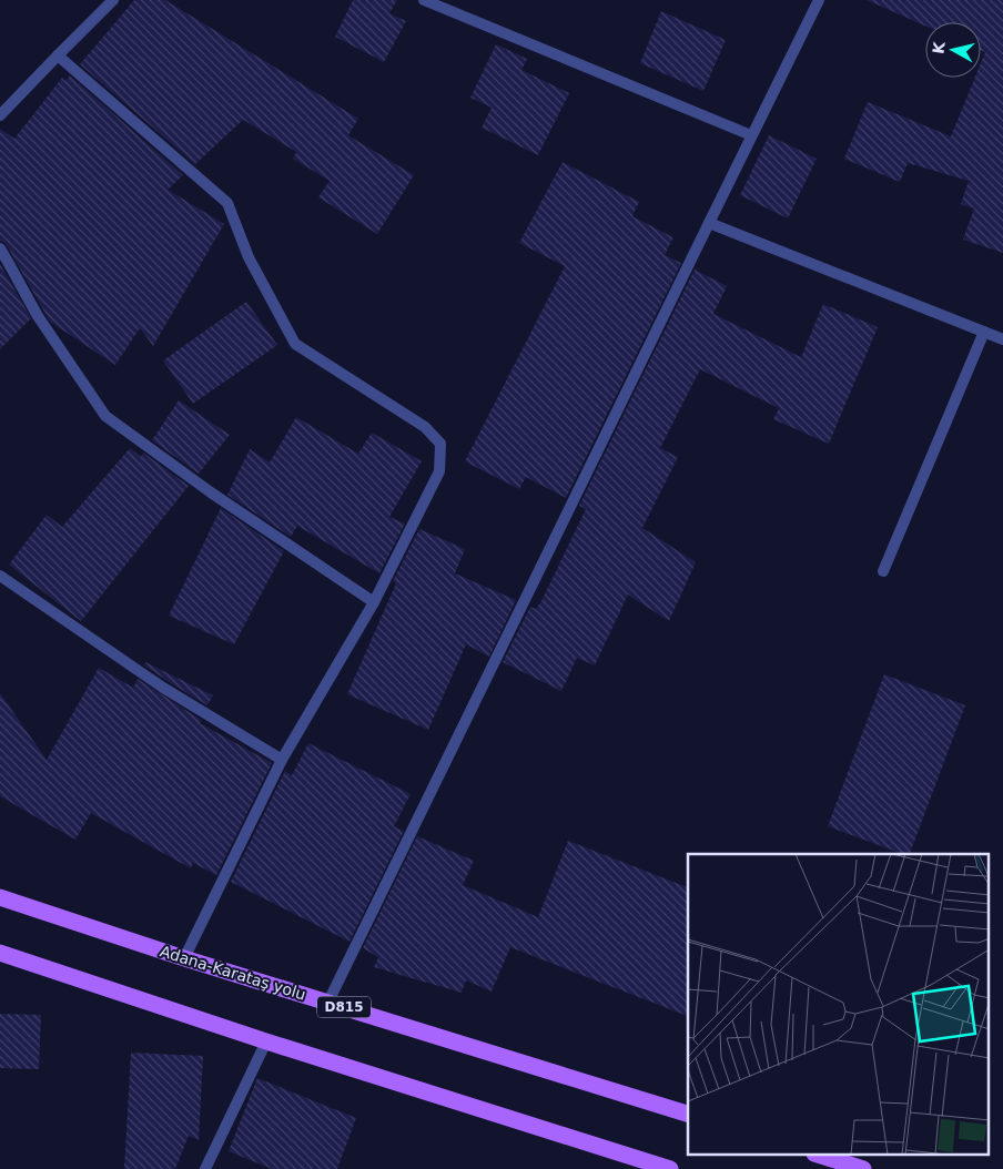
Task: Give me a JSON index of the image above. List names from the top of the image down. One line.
{"streets":{"main road":["Adana-Karataş yolu","D815"]},"north":"left"}
